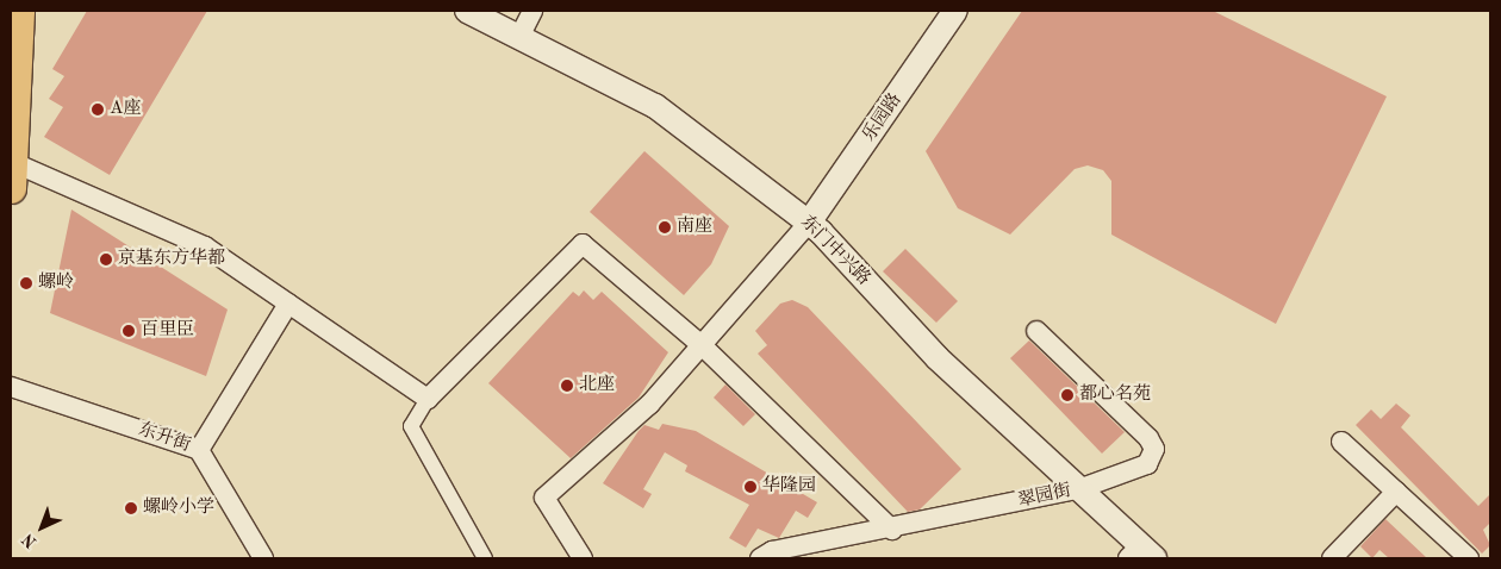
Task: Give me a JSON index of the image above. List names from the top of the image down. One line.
{"streets":{"street":["乐园路","东门中兴路","东升街","翠园街"]},"crossings":[["乐园路","东门中兴路"],["东门中兴路","翠园街"]],"places":["A座","南座","京基东方华都","螺岭","百里臣","北座","都心名苑","华隆园","螺岭小学"],"north":"bottom left"}
